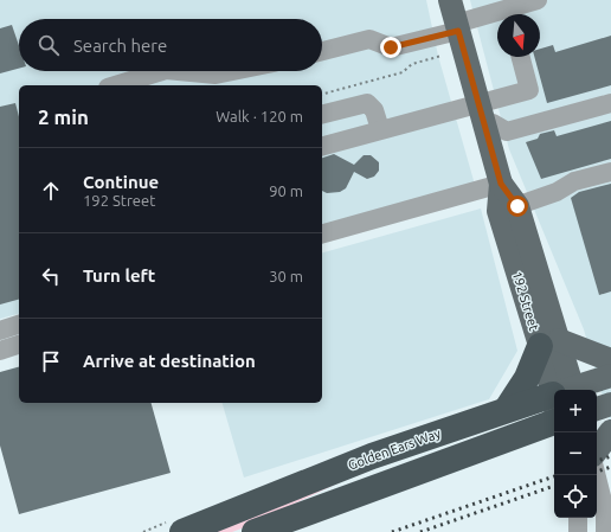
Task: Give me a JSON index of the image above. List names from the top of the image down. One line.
{"streets":{"highway":["Golden Ears Way"],"main road":["192 Street"]},"north":"bottom","page":{"search":"Search here","heading":["2 min","Walk · 120 m"],"list":[["Continue","192 Street","90 m"],["Turn left","30 m"],"Arrive at destination"],"map_buttons":["+","−"]}}
